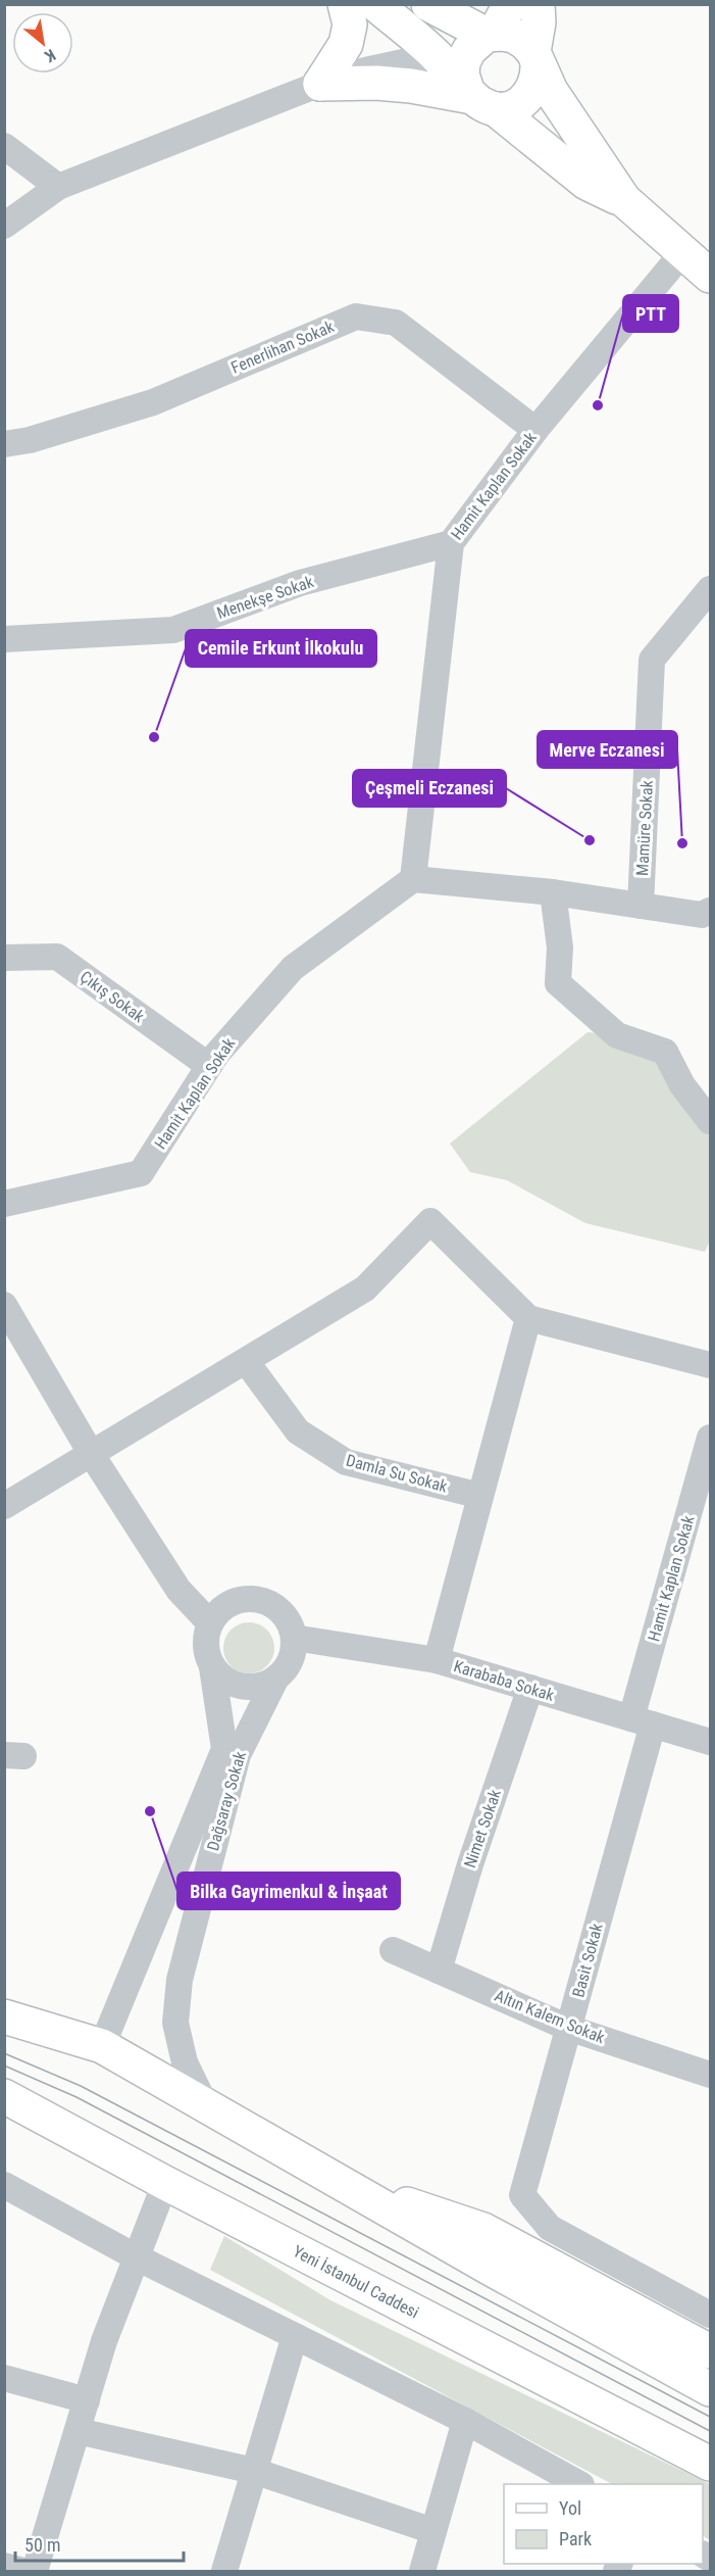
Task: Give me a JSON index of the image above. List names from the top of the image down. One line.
{"streets":{"main road":["Yeni İstanbul Caddesi"],"street":["Fenerlihan Sokak","Hamit Kaplan Sokak","Menekşe Sokak","Mamüre Sokak","Çıkış Sokak","Damla Su Sokak","Karababa Sokak","Dağsaray Sokak","Nimet Sokak","Basit Sokak","Altın Kalem Sokak"]},"crossings":[["Fenerlihan Sokak","Hamit Kaplan Sokak"],["Hamit Kaplan Sokak","Menekşe Sokak"],["Hamit Kaplan Sokak","Çıkış Sokak"],["Hamit Kaplan Sokak","Karababa Sokak"],["Hamit Kaplan Sokak","Basit Sokak"],["Karababa Sokak","Dağsaray Sokak"],["Karababa Sokak","Nimet Sokak"],["Karababa Sokak","Basit Sokak"],["Nimet Sokak","Altın Kalem Sokak"],["Basit Sokak","Altın Kalem Sokak"]],"places":["PTT","Cemile Erkunt İlkokulu","Çeşmeli Eczanesi","Merve Eczanesi","Bilka Gayrimenkul & İnşaat"],"legend":["Yol","Park"],"scale_bar":"50 m","north":"bottom right"}
